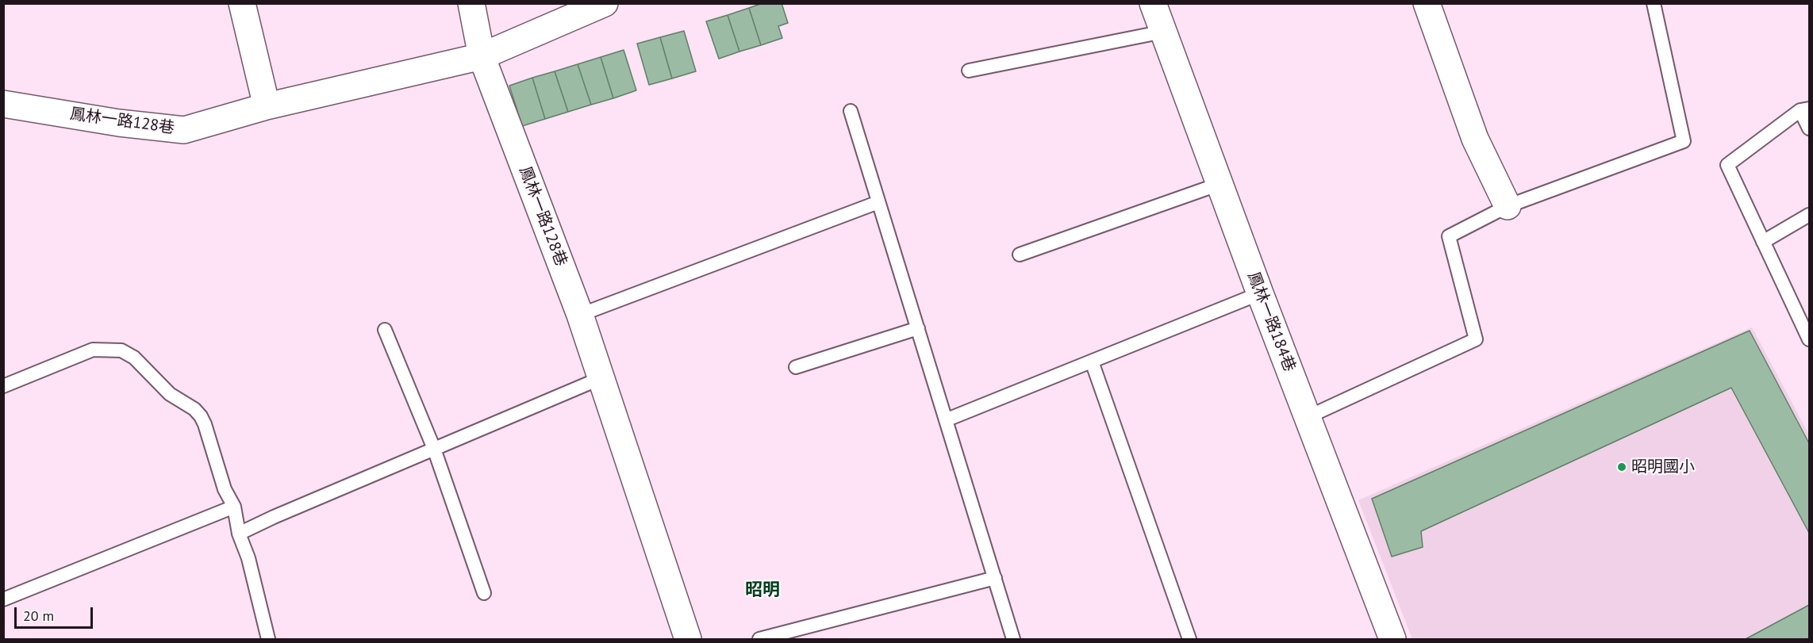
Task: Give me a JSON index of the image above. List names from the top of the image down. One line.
{"streets":{"street":["鳳林一路128巷","鳳林一路184巷"]},"districts":["昭明"],"places":["昭明國小"],"scale_bar":"20 m"}
